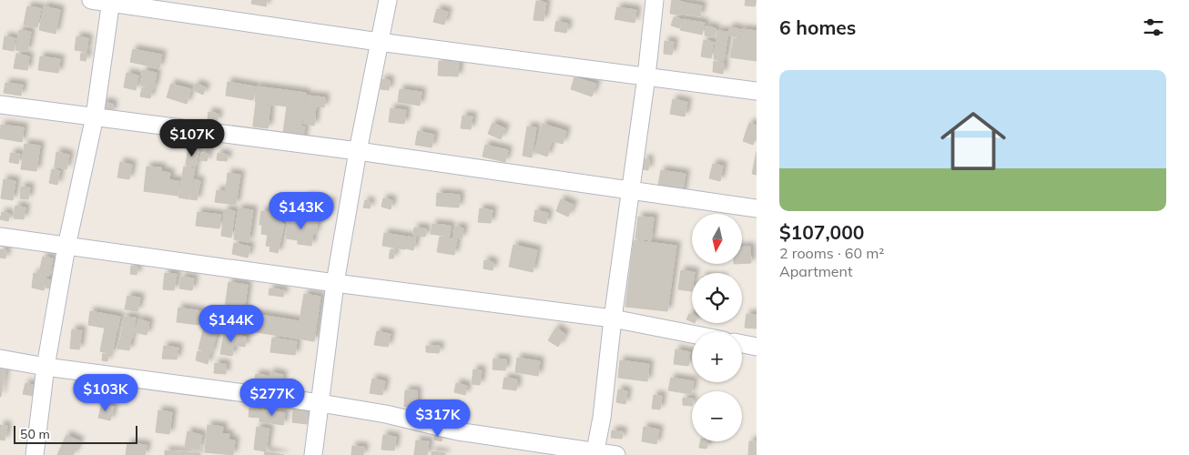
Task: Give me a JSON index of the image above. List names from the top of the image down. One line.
{"scale_bar":"50 m","north":"bottom","page":{"heading":"6 homes","list":[{"name":"$107,000","note":"2 rooms · 60 m² · Apartment"}],"price":["$107K","$143K","$144K","$103K","$277K","$317K"],"map_buttons":["+","−"],"scale":"50 m"}}
